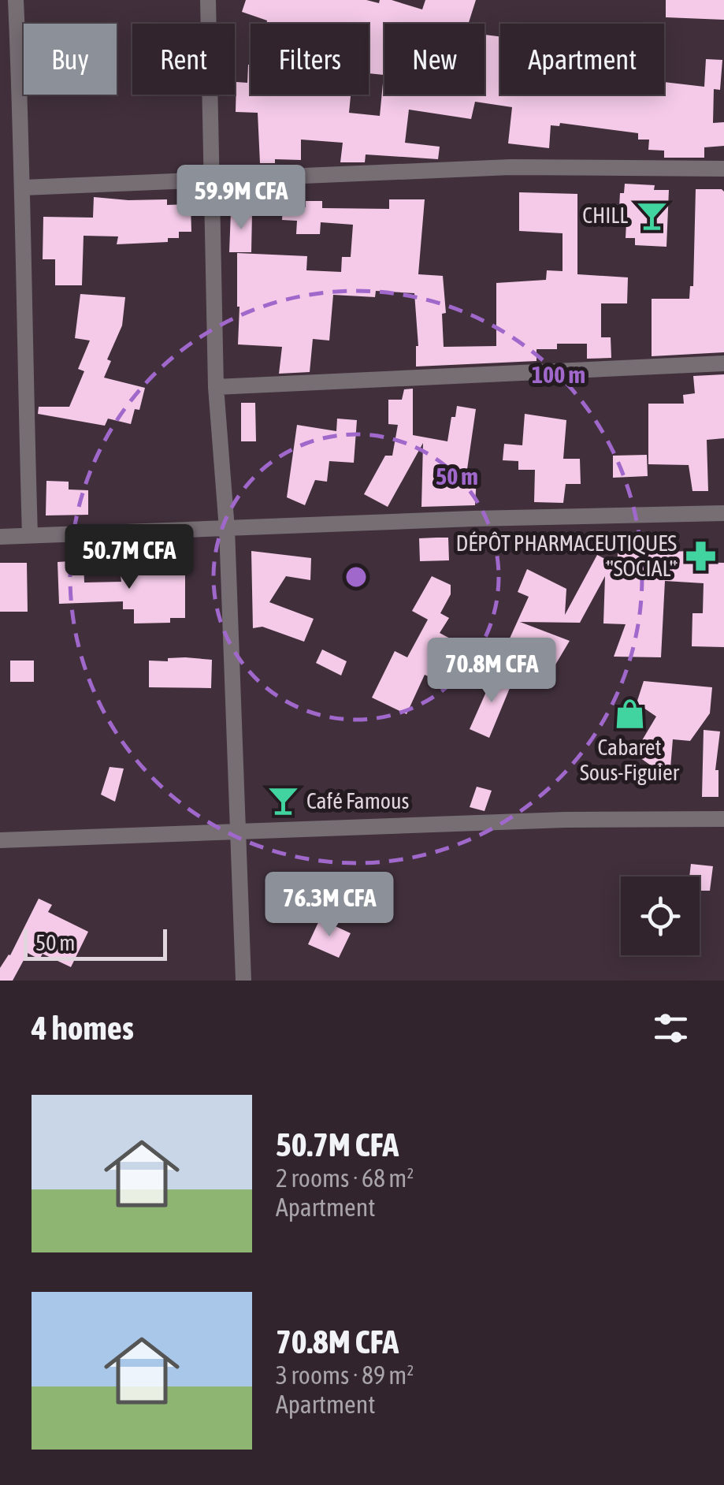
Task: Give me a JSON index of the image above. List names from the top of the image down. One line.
{"places":{"bar":["CHILL","Café Famous"],"pharmacy":["DÉPÔT PHARMACEUTIQUES \"SOCIAL\""],"shop":["Cabaret Sous-Figuier"]},"scale_bar":"50 m","page":{"chip":["Buy","Rent","Filters","New","Apartment"],"price":["59.9M CFA","50.7M CFA","70.8M CFA","76.3M CFA"],"scale":"50 m","heading":"4 homes","list":[{"name":"50.7M CFA","note":"2 rooms · 68 m² · Apartment"},{"name":"70.8M CFA","note":"3 rooms · 89 m² · Apartment"}]},"rings":["100 m","50 m"]}
